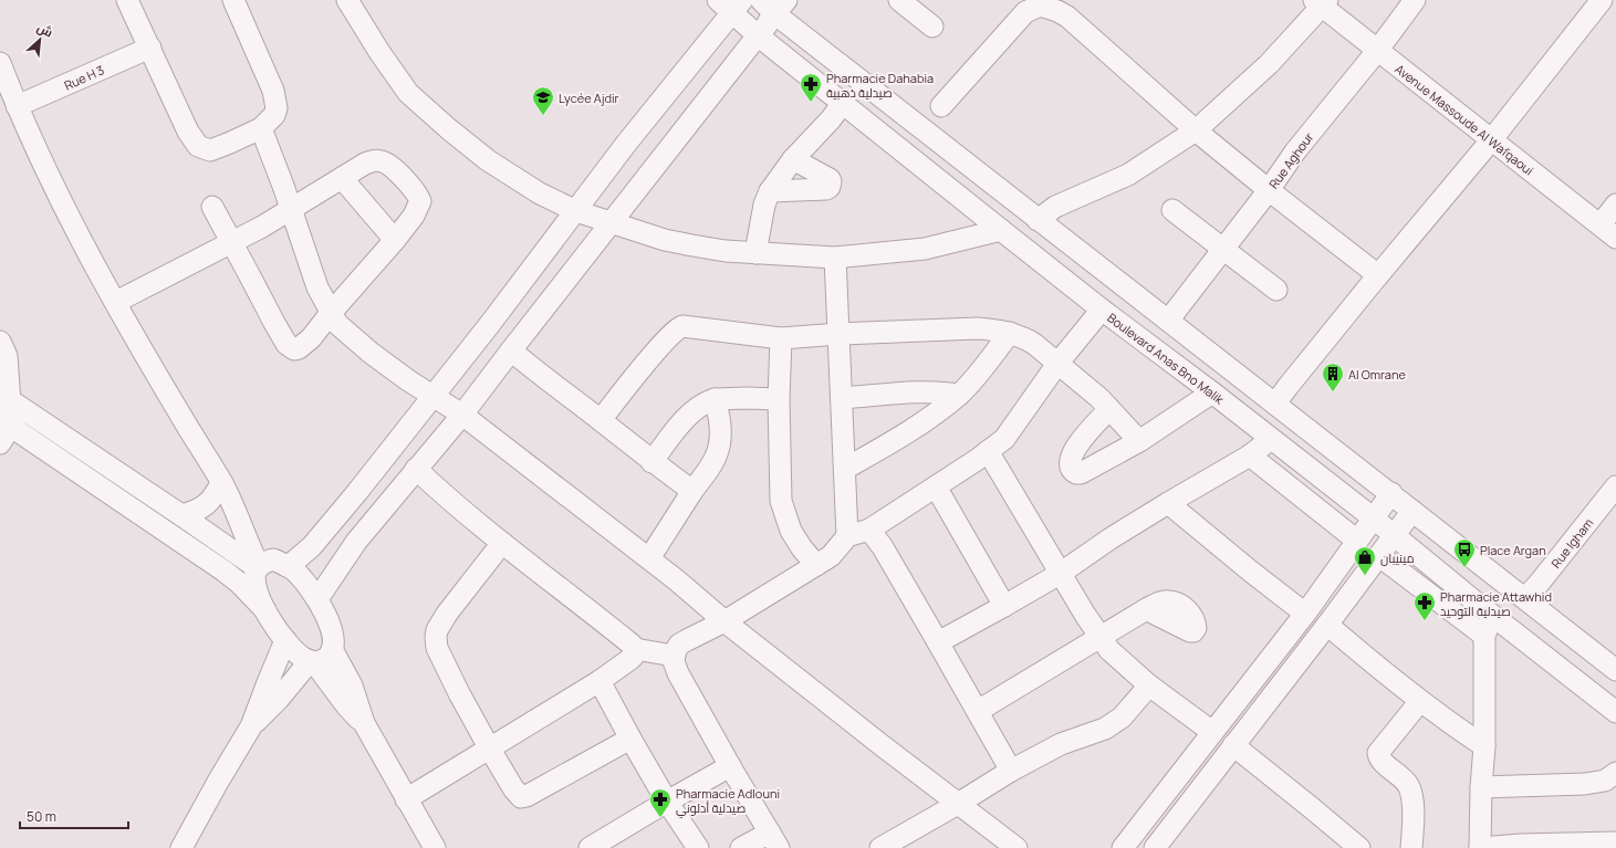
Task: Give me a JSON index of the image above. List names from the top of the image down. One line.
{"streets":{"street":["Rue H 3","Avenue Massoude Al Wafqaoui","Rue Aghour","Boulevard Anas Bno Malik","Rue Igham"]},"crossings":[["Avenue Massoude Al Wafqaoui","Rue Aghour"]],"places":{"pharmacy":["Pharmacie Dahabia صيدلية ذهبية","Pharmacie Attawhid صيدلية التوحيد","Pharmacie Adlouni صيدلية أدلوني"],"school or university":["Lycée Ajdir"],"building":["Al Omrane"],"bus stop":["Place Argan"],"shop":["مينيبان"]},"scale_bar":"50 m","north":"top right"}
